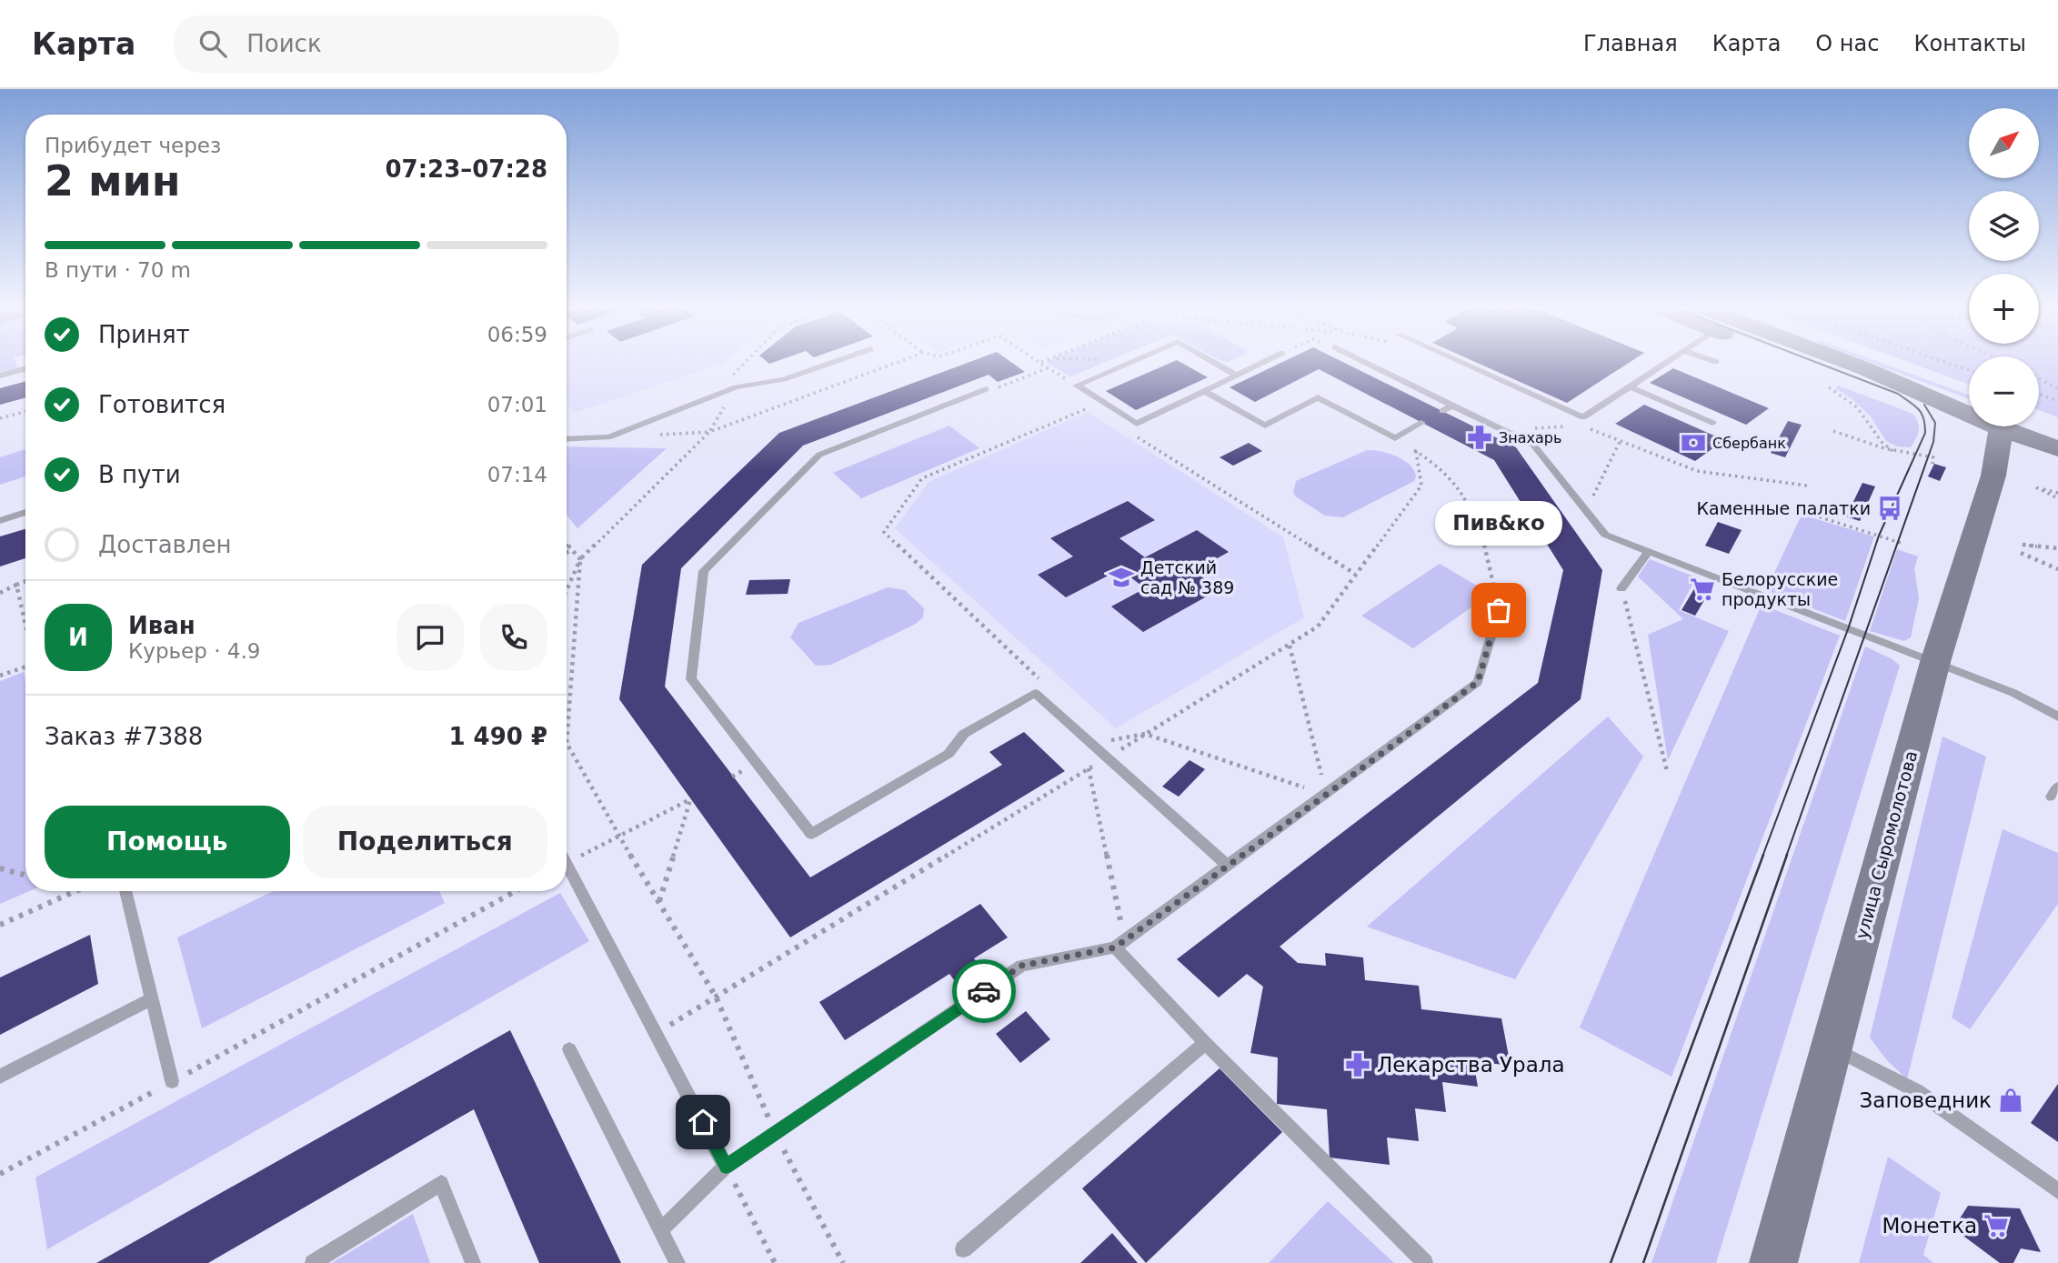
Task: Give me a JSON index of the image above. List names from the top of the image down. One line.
{"streets":{"street":["улица Сыромолотова"]},"places":{"pharmacy":["Знахарь","Лекарства Урала"],"bank":["Сбербанк"],"bus stop":["Каменные палатки"],"school or university":["Детский сад № 389"],"supermarket":["Белорусские продукты","Монетка"],"other":["Пив&ко"],"shop":["Заповедник"]},"north":"top right","page":{"header":"Карта","search":"Поиск","nav":["Главная","Карта","О нас","Контакты"],"map_buttons":["+","−"],"heading":["2 мин","Прибудет через","07:23–07:28"],"panel":["Иван","Курьер · 4.9","Заказ #7388","1 490 ₽"],"bar":"В пути · 70 m","list":[["Принят","06:59"],["Готовится","07:01"],["В пути","07:14"],"Доставлен"],"bubble":"Пив&ко","round":"И","buttons":["Помощь","Поделиться"]}}
